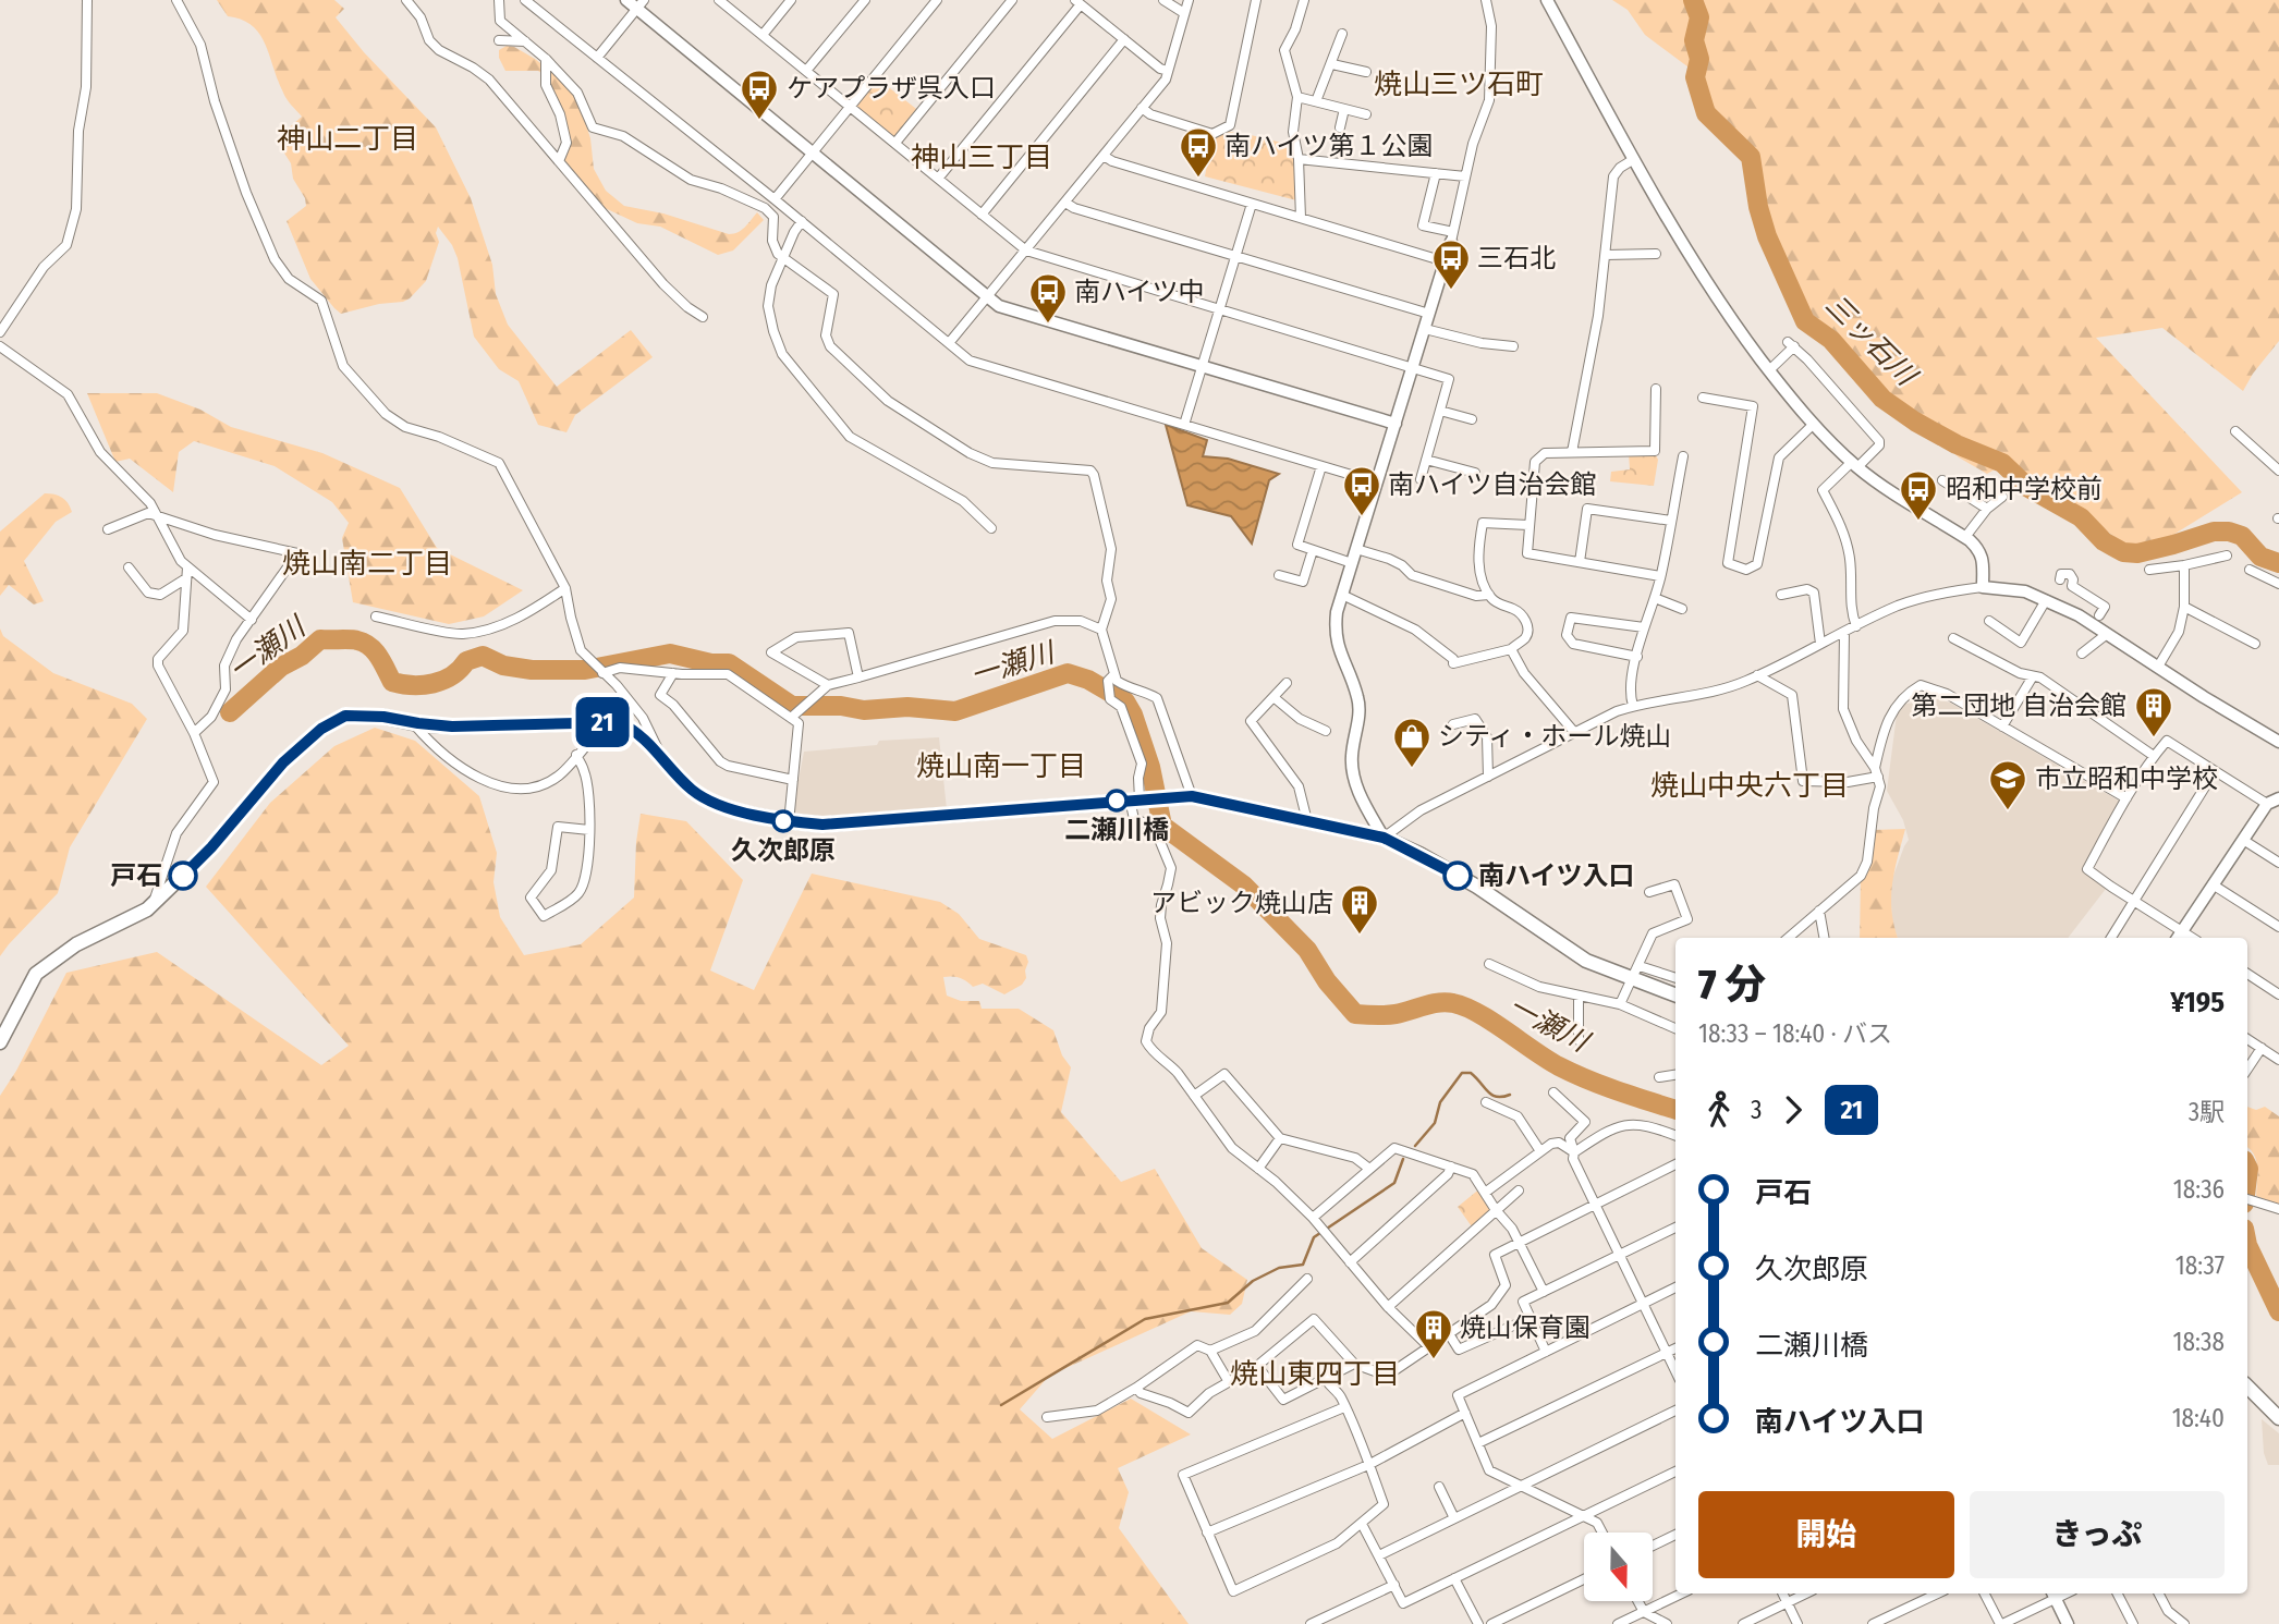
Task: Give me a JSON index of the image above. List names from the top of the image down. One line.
{"districts":["焼山三ツ石町","神山二丁目","神山三丁目","焼山南二丁目","焼山南一丁目","焼山中央六丁目","焼山東四丁目"],"water":["三ッ石川","一瀬川"],"places":{"bus stop":["ケアプラザ呉入口","南ハイツ第１公園","三石北","南ハイツ中","南ハイツ自治会館","昭和中学校前"],"building":["第二団地 自治会館","アビック焼山店","焼山保育園"],"shop":["シティ・ホール焼山"],"other":["二瀬川橋","久次郎原","戸石","南ハイツ入口"],"school or university":["市立昭和中学校"]},"lines":["bus line 21"],"north":"bottom","page":{"on_map":"21","heading":["7 分","18:33 – 18:40 · バス","¥195"],"legs":["3","21","3駅"],"list":[{"name":"戸石","value":"18:36"},{"name":"久次郎原","value":"18:37"},{"name":"二瀬川橋","value":"18:38"},{"name":"南ハイツ入口","value":"18:40"}],"buttons":["開始","きっぷ"]}}
